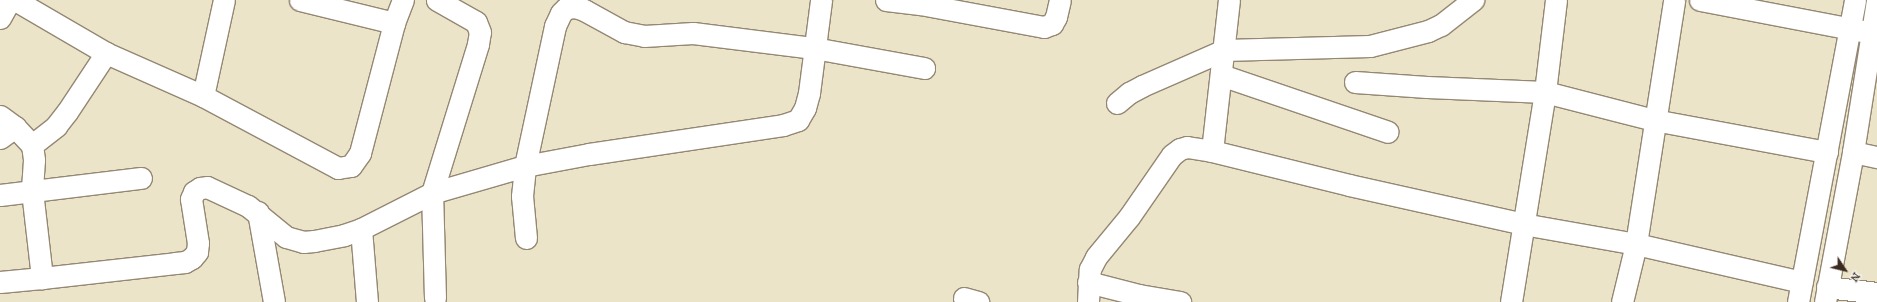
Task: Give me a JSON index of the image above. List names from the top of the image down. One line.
{"north":"bottom right"}
